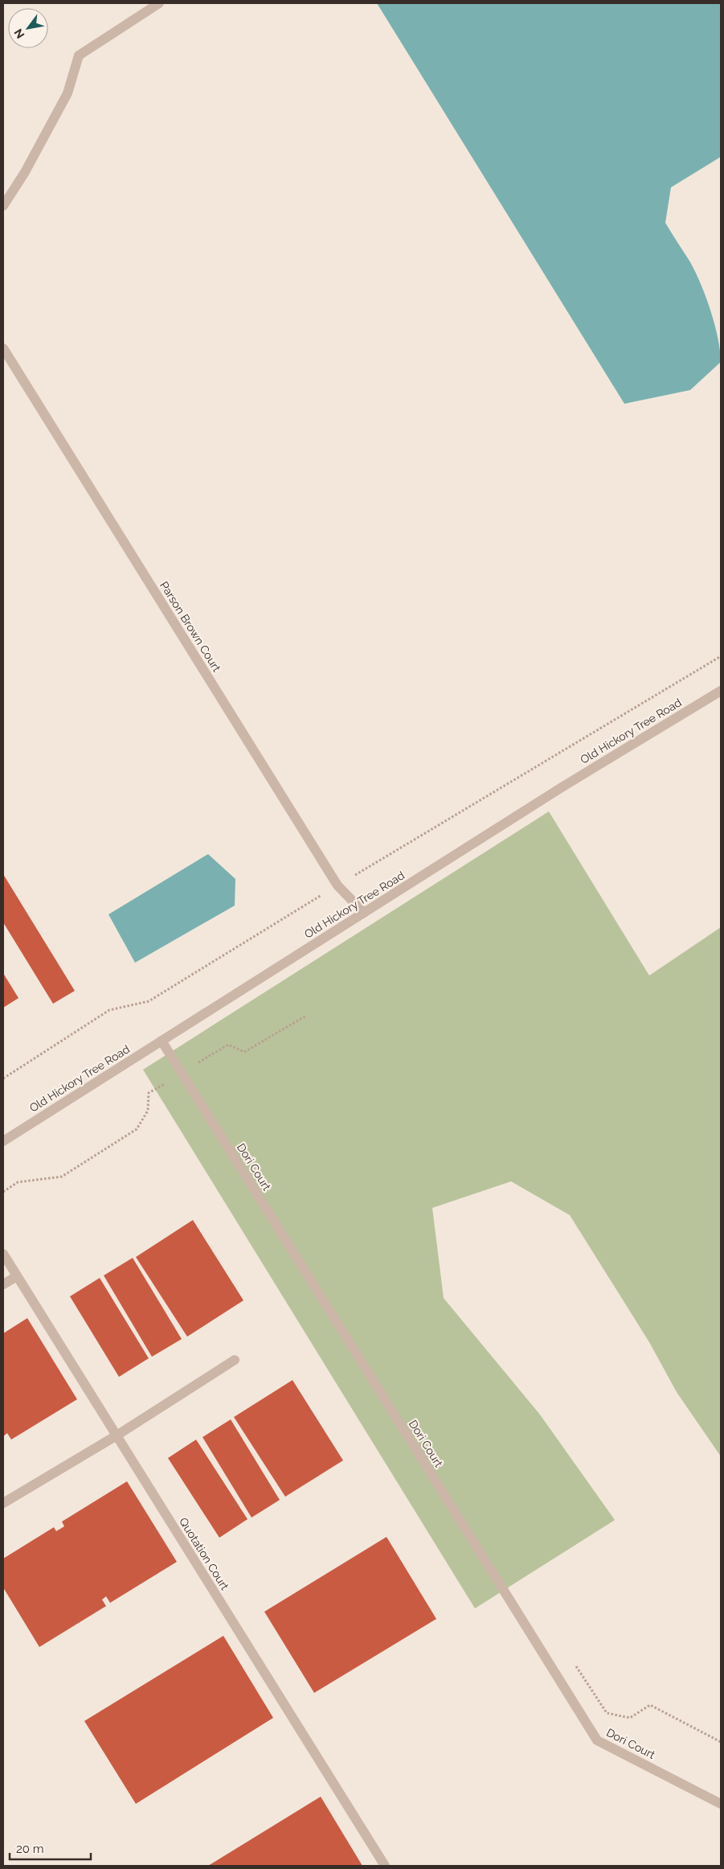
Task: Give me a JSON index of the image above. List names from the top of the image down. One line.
{"streets":{"street":["Parson Brown Court","Old Hickory Tree Road","Dori Court","Quotation Court"]},"crossings":[["Parson Brown Court","Old Hickory Tree Road"],["Old Hickory Tree Road","Dori Court"]],"scale_bar":"20 m","north":"bottom left"}
